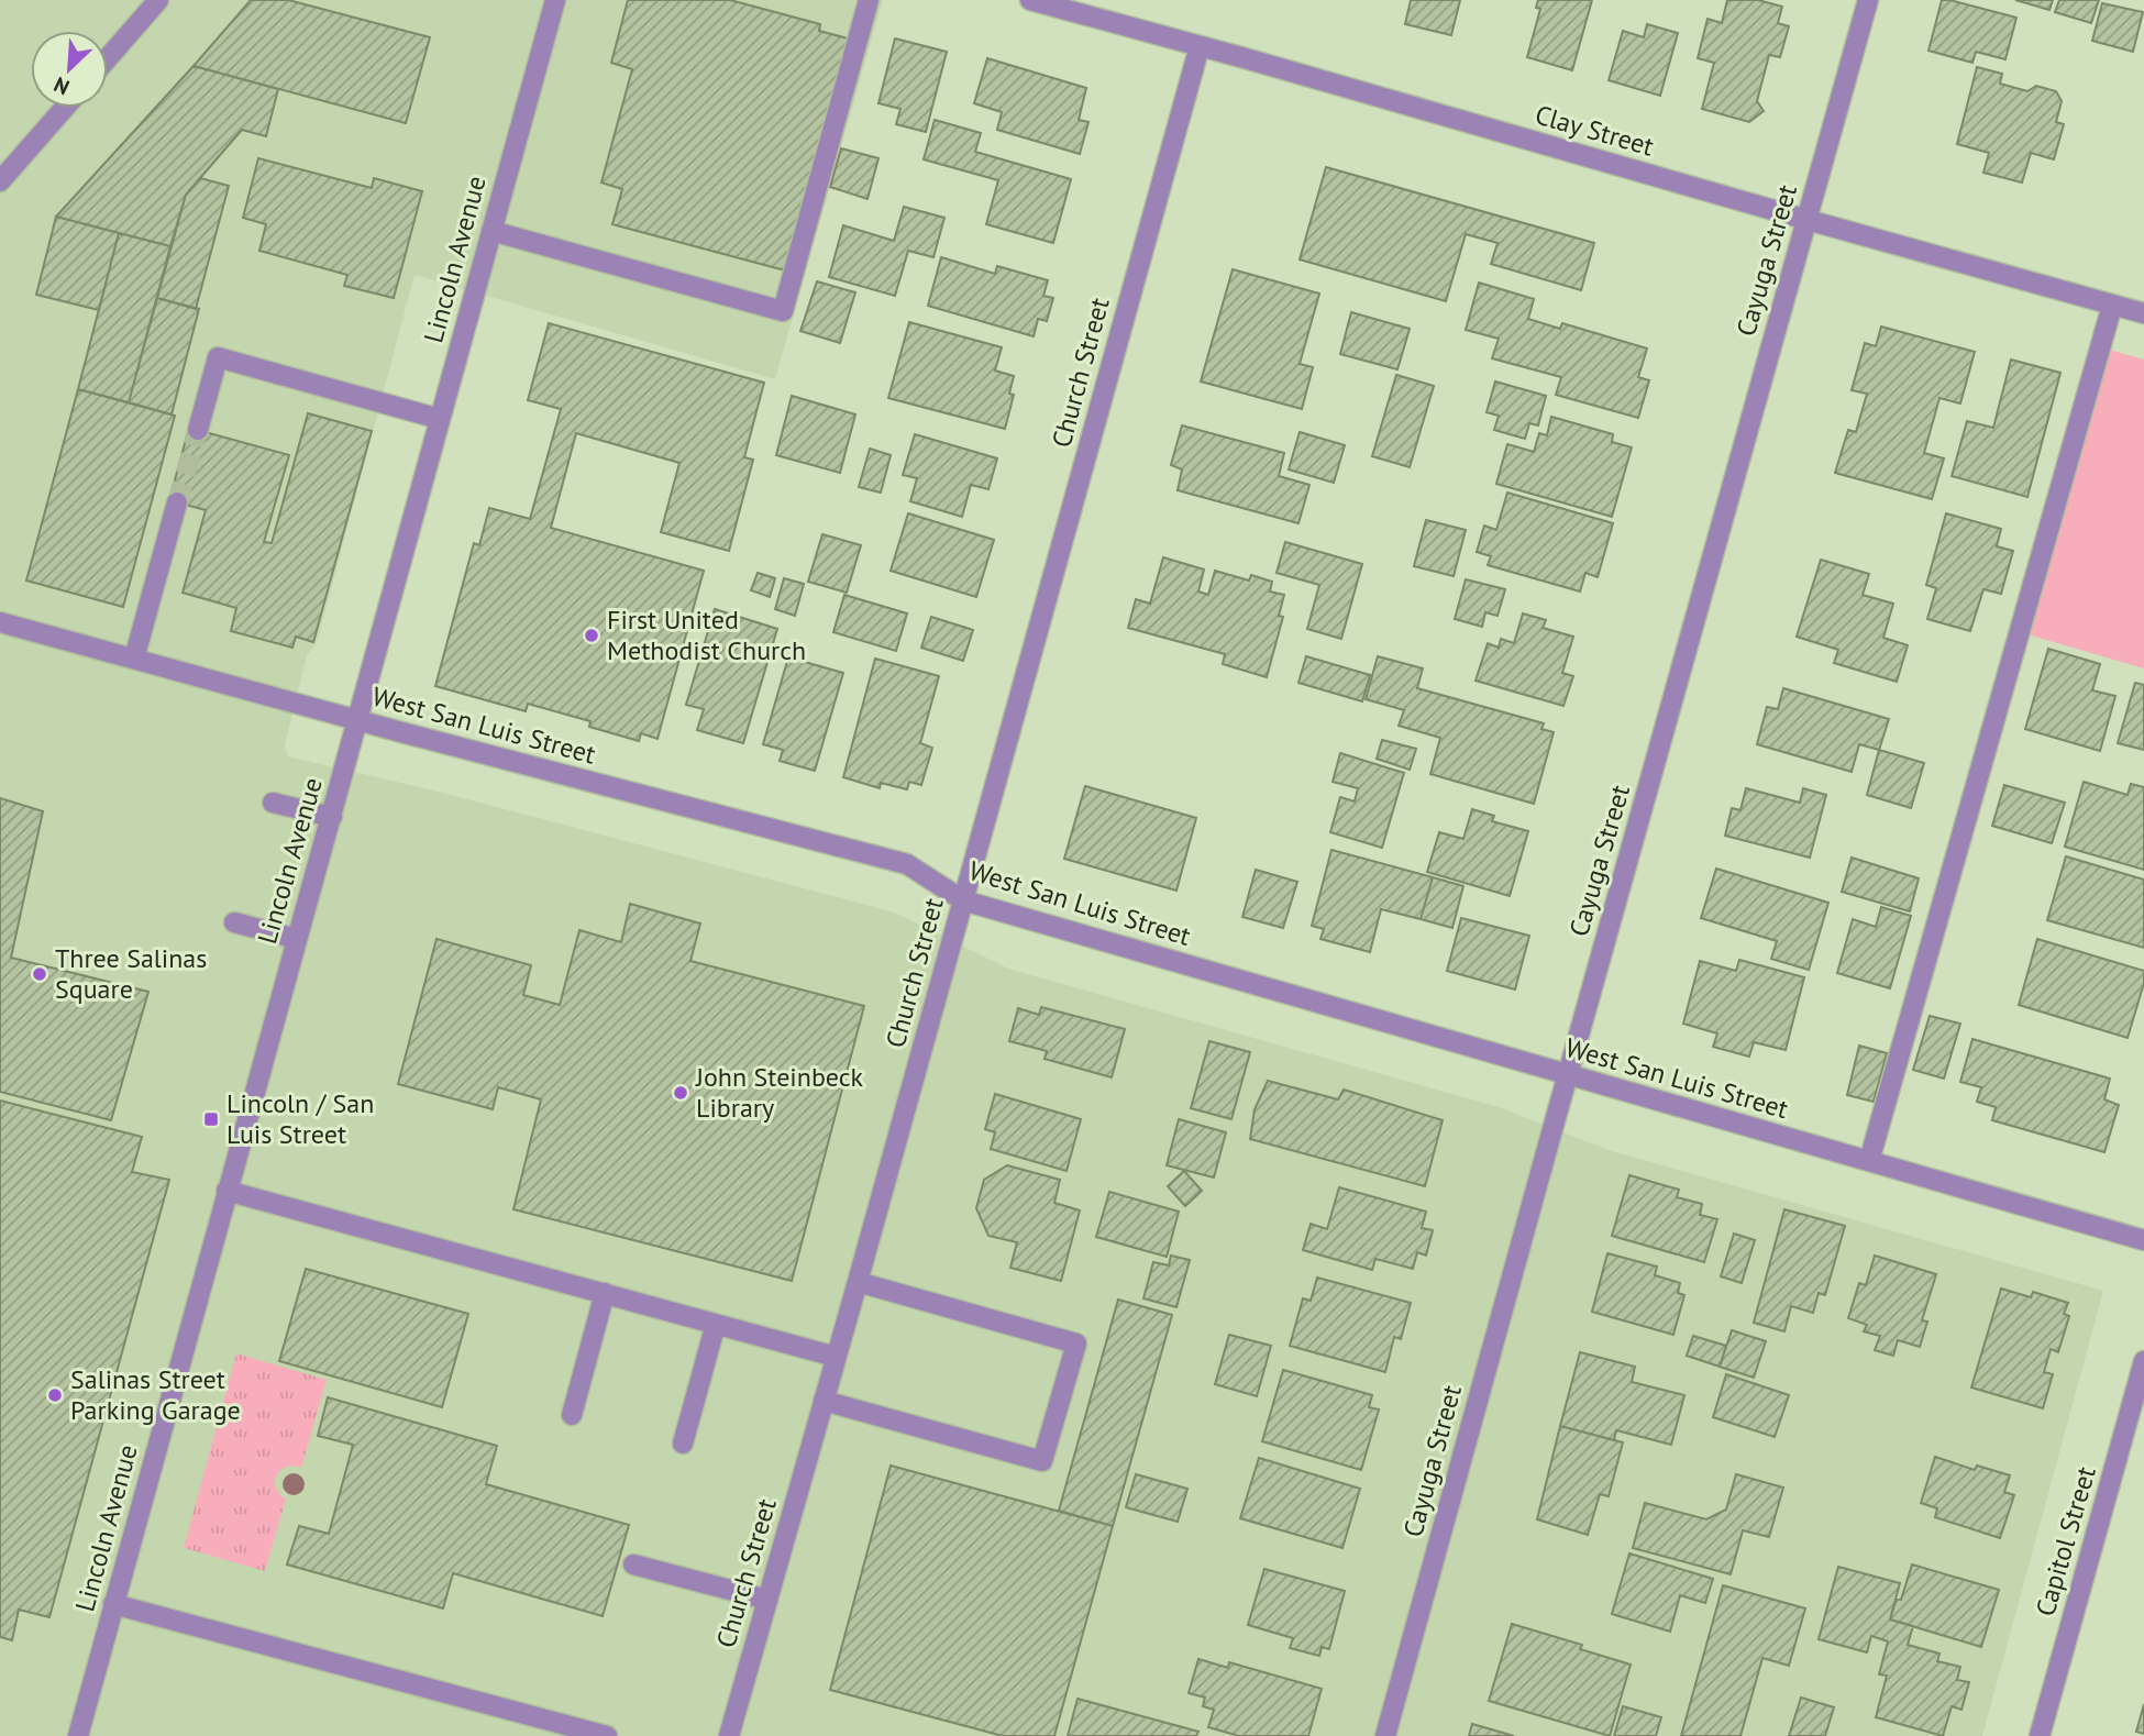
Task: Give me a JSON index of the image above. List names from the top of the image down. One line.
{"streets":{"street":["Clay Street","Lincoln Avenue","Cayuga Street","Church Street","West San Luis Street","Capitol Street"]},"crossings":[["Clay Street","Cayuga Street"],["Clay Street","Church Street"],["Lincoln Avenue","West San Luis Street"],["Cayuga Street","West San Luis Street"],["Church Street","West San Luis Street"]],"places":{"other":["First United Methodist Church","Three Salinas Square","John Steinbeck Library","Salinas Street Parking Garage"],"transit":["Lincoln / San Luis Street"]},"north":"bottom left"}
